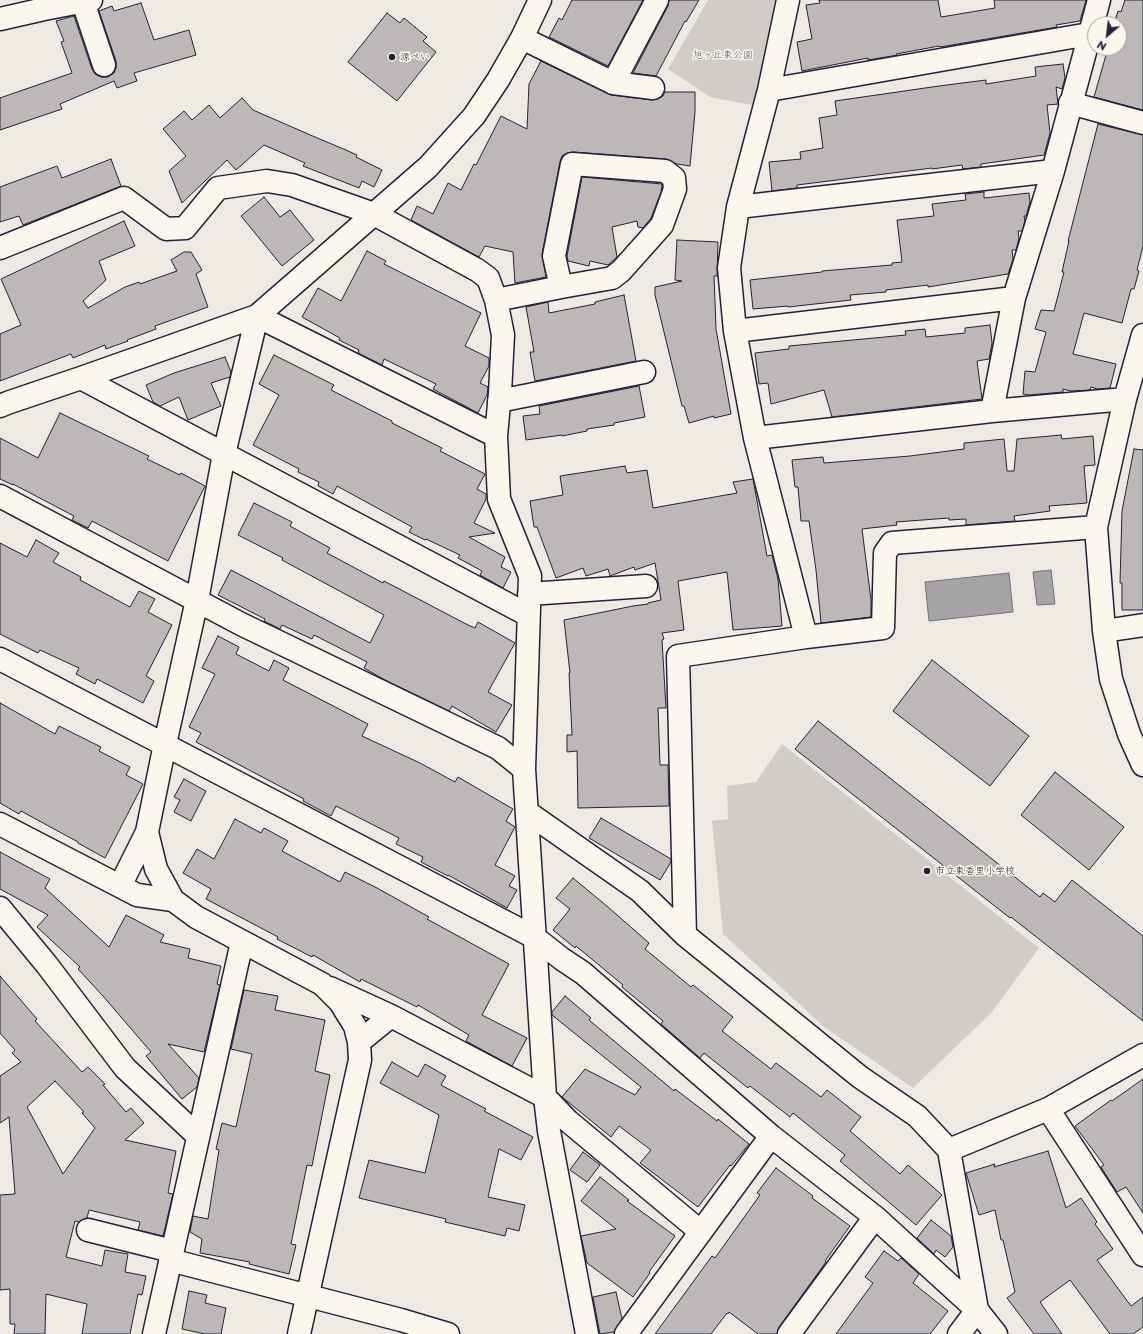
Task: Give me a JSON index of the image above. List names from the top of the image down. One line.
{"parks":["旭ヶ丘東公園"],"places":["源ぺい","市立東香里小学校"],"north":"bottom left"}
